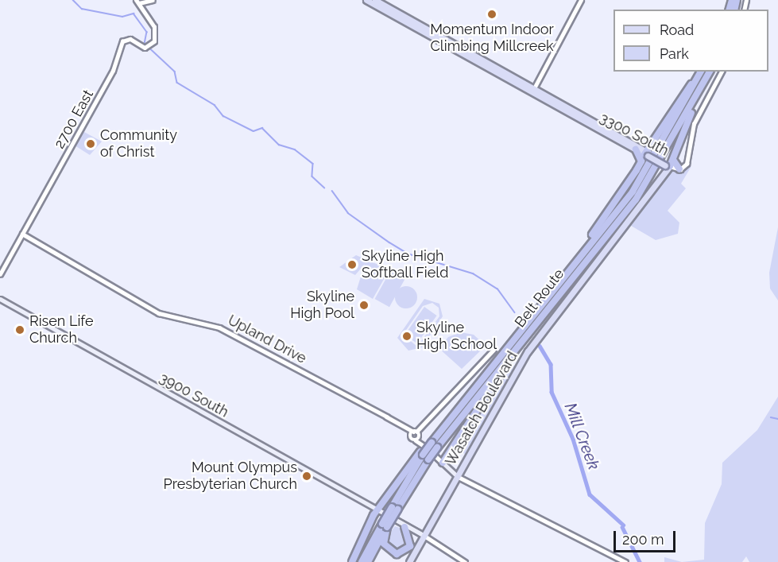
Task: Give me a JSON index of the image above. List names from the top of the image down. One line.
{"streets":{"highway":["Belt Route"],"main road":["3300 South","Upland Drive","3900 South","Wasatch Boulevard"],"street":["2700 East"]},"crossings":[["2700 East","Upland Drive"],["3300 South","Wasatch Boulevard"],["Belt Route","Upland Drive"],["Upland Drive","Wasatch Boulevard"],["3900 South","Wasatch Boulevard"]],"water":["Mill Creek"],"places":["Momentum Indoor Climbing Millcreek","Community of Christ","Skyline High Softball Field","Skyline High Pool","Risen Life Church","Skyline High School","Mount Olympus Presbyterian Church"],"legend":["Road","Park"],"scale_bar":"200 m"}
